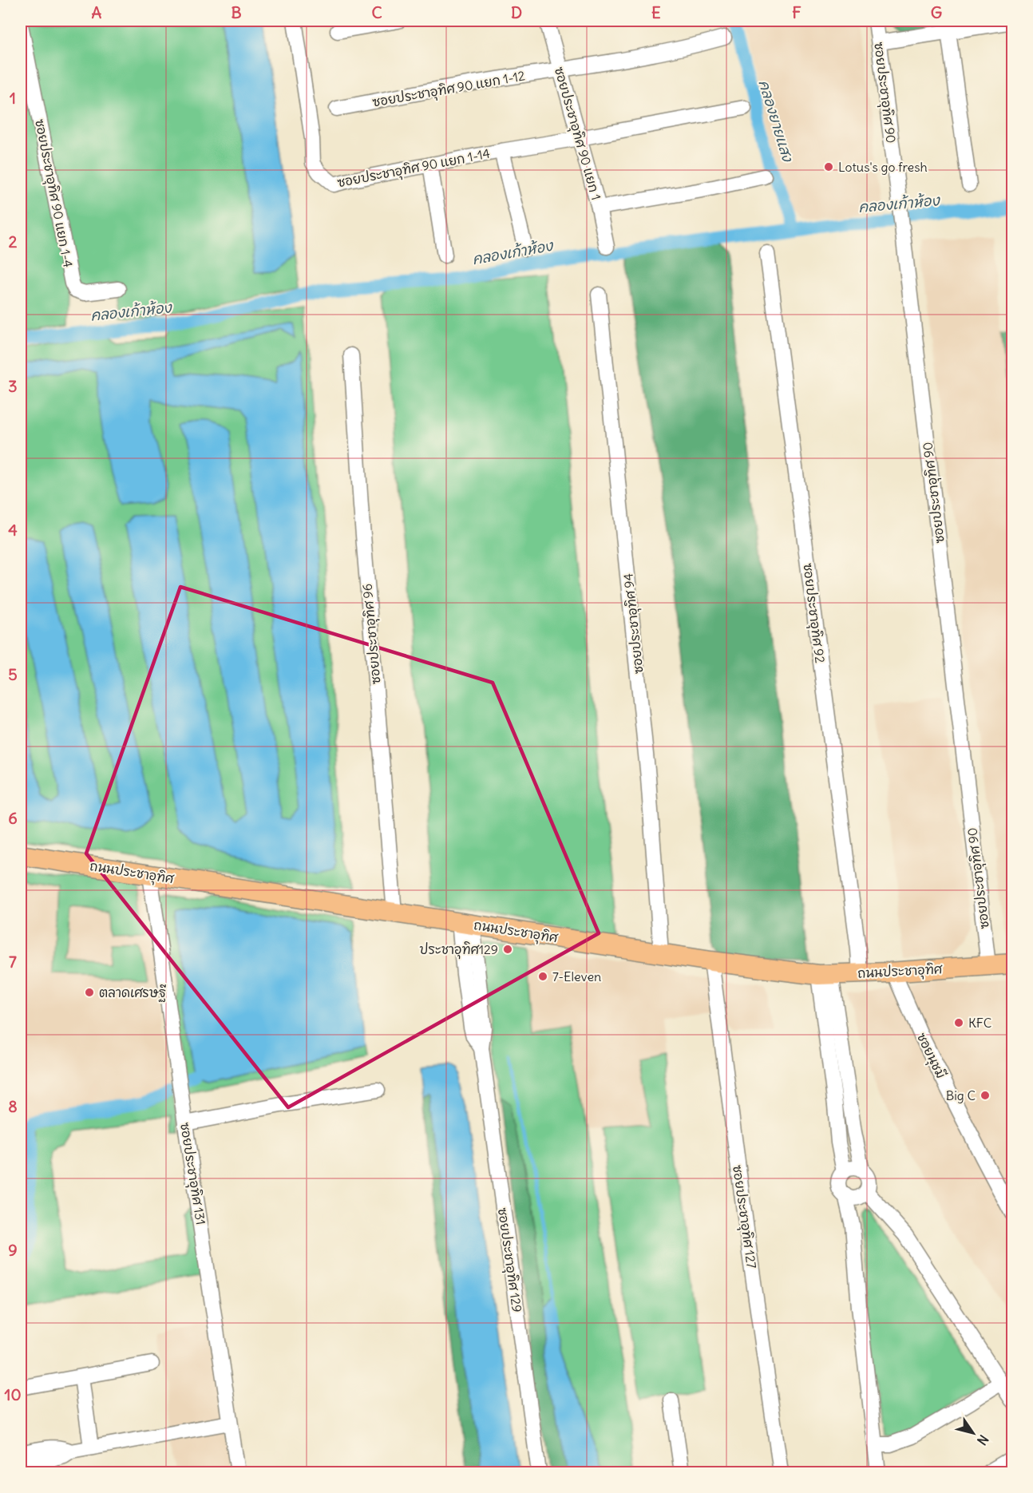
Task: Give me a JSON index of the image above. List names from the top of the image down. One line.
{"streets":{"main road":["ถนนประชาอุทิศ"],"street":["ซอยประชาอุทิศ 90 แยก 1-12","ซอยประชาอุทิศ 90","ซอยประชาอุทิศ 90 แยก 1","ซอยประชาอุทิศ 90 แยก 1-14","ซอยประชาอุทิศ 90 แยก 1-4","ซอยประชาอุทิศ 92","ซอยประชาอุทิศ 94","ซอยประชาอุทิศ 96","ซอยนุชมี","ซอยประชาอุทิศ 131","ซอยประชาอุทิศ 127","ซอยประชาอุทิศ 129"]},"crossings":[["ซอยประชาอุทิศ 90 แยก 1-12","ซอยประชาอุทิศ 90 แยก 1"],["ซอยประชาอุทิศ 90","ถนนประชาอุทิศ"],["ซอยประชาอุทิศ 90 แยก 1","ซอยประชาอุทิศ 90 แยก 1-14"],["ซอยประชาอุทิศ 92","ถนนประชาอุทิศ"],["ซอยประชาอุทิศ 94","ถนนประชาอุทิศ"],["ซอยประชาอุทิศ 96","ถนนประชาอุทิศ"],["ถนนประชาอุทิศ","ซอยนุชมี"],["ถนนประชาอุทิศ","ซอยประชาอุทิศ 131"],["ถนนประชาอุทิศ","ซอยประชาอุทิศ 127"],["ถนนประชาอุทิศ","ซอยประชาอุทิศ 129"]],"water":["คลองยายแสง","คลองเก้าห้อง"],"places":["Lotus's go fresh","ประชาอุทิศ129","7-Eleven","ตลาดเศรษฐี","KFC","Big C"],"north":"bottom right","grid":{"columns":["A","B","C","D","E","F","G"],"rows":["1","2","3","4","5","6","7","8","9","10"]}}
